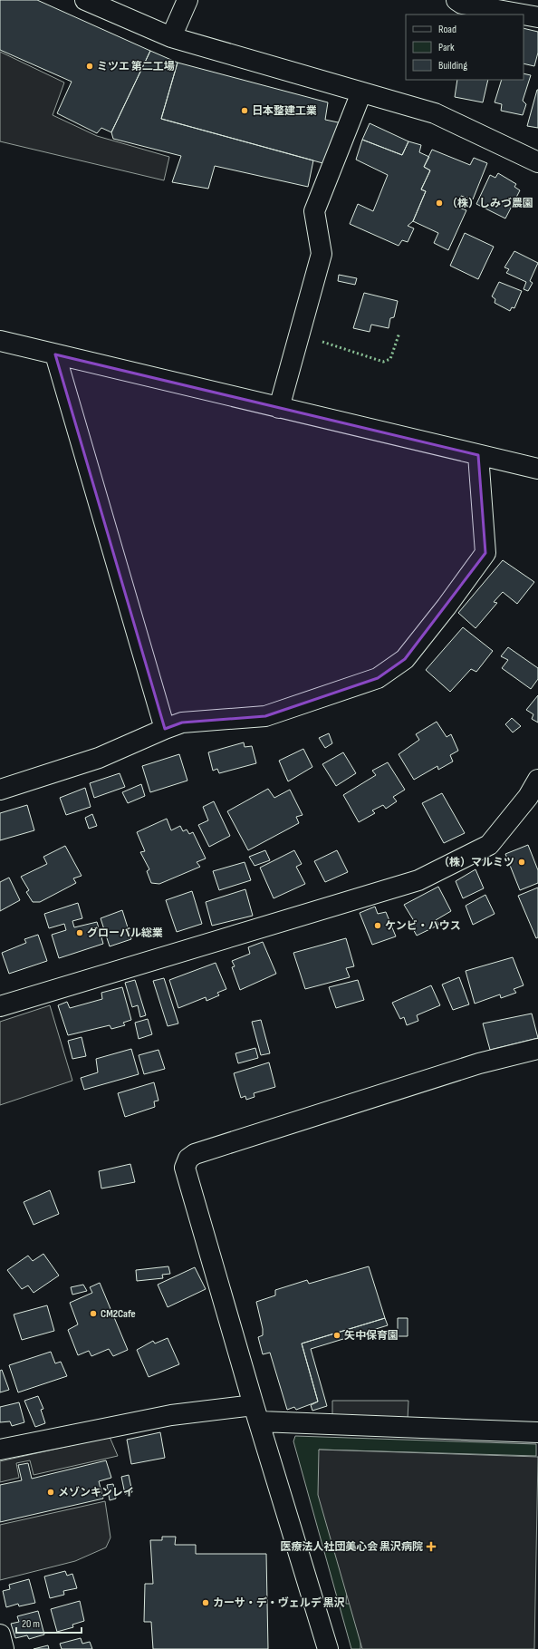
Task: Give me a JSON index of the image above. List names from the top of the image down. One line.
{"places":{"other":["ミツエ 第二工場","日本整建工業","（株）しみづ農園","（株）マルミツ","ケンビ・ハウス","グローバル総業","CM2Cafe","矢中保育園","メゾンキンレイ","カーサ・デ・ヴェルデ 黒沢"],"health":["医療法人社団美心会 黒沢病院"]},"legend":["Road","Park","Building"],"scale_bar":"20 m"}
